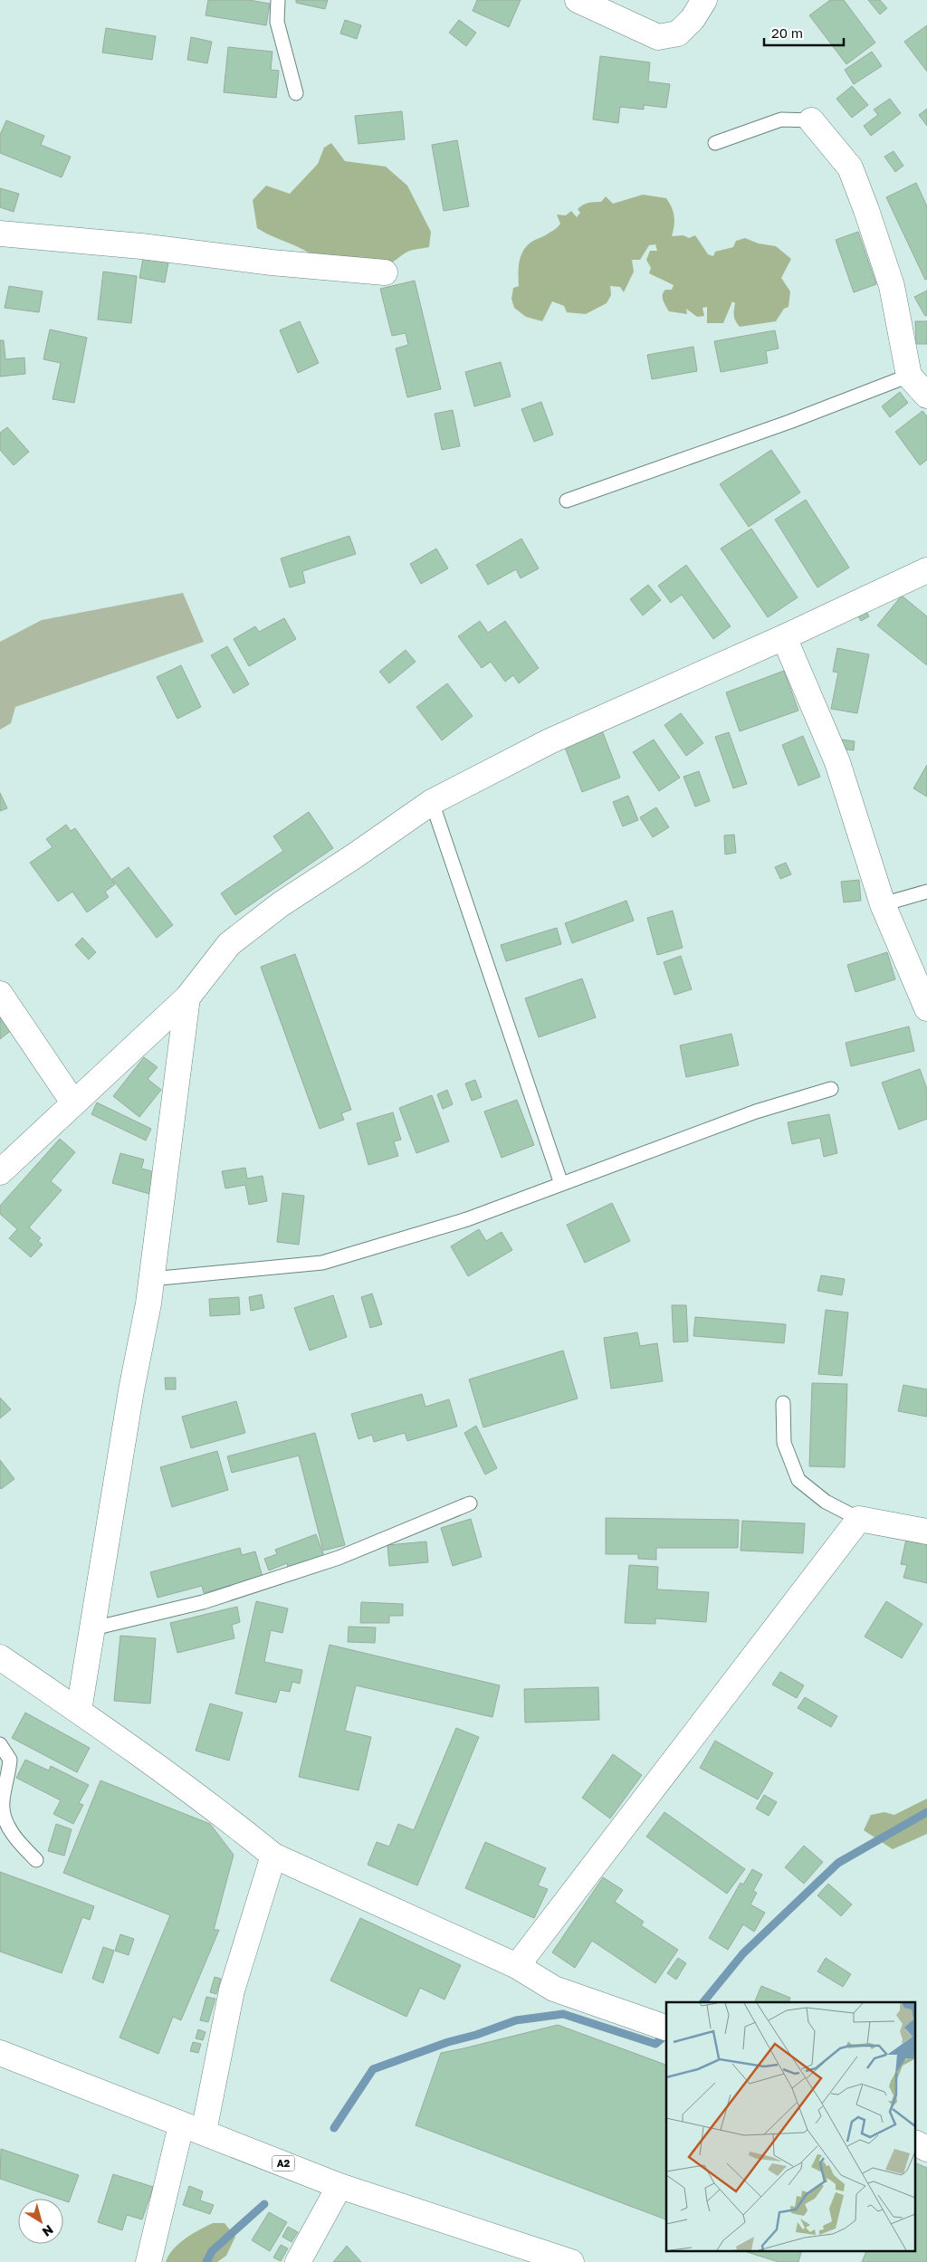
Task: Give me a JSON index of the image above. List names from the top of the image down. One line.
{"streets":{"street":["A2"]},"scale_bar":"20 m","north":"bottom right"}
